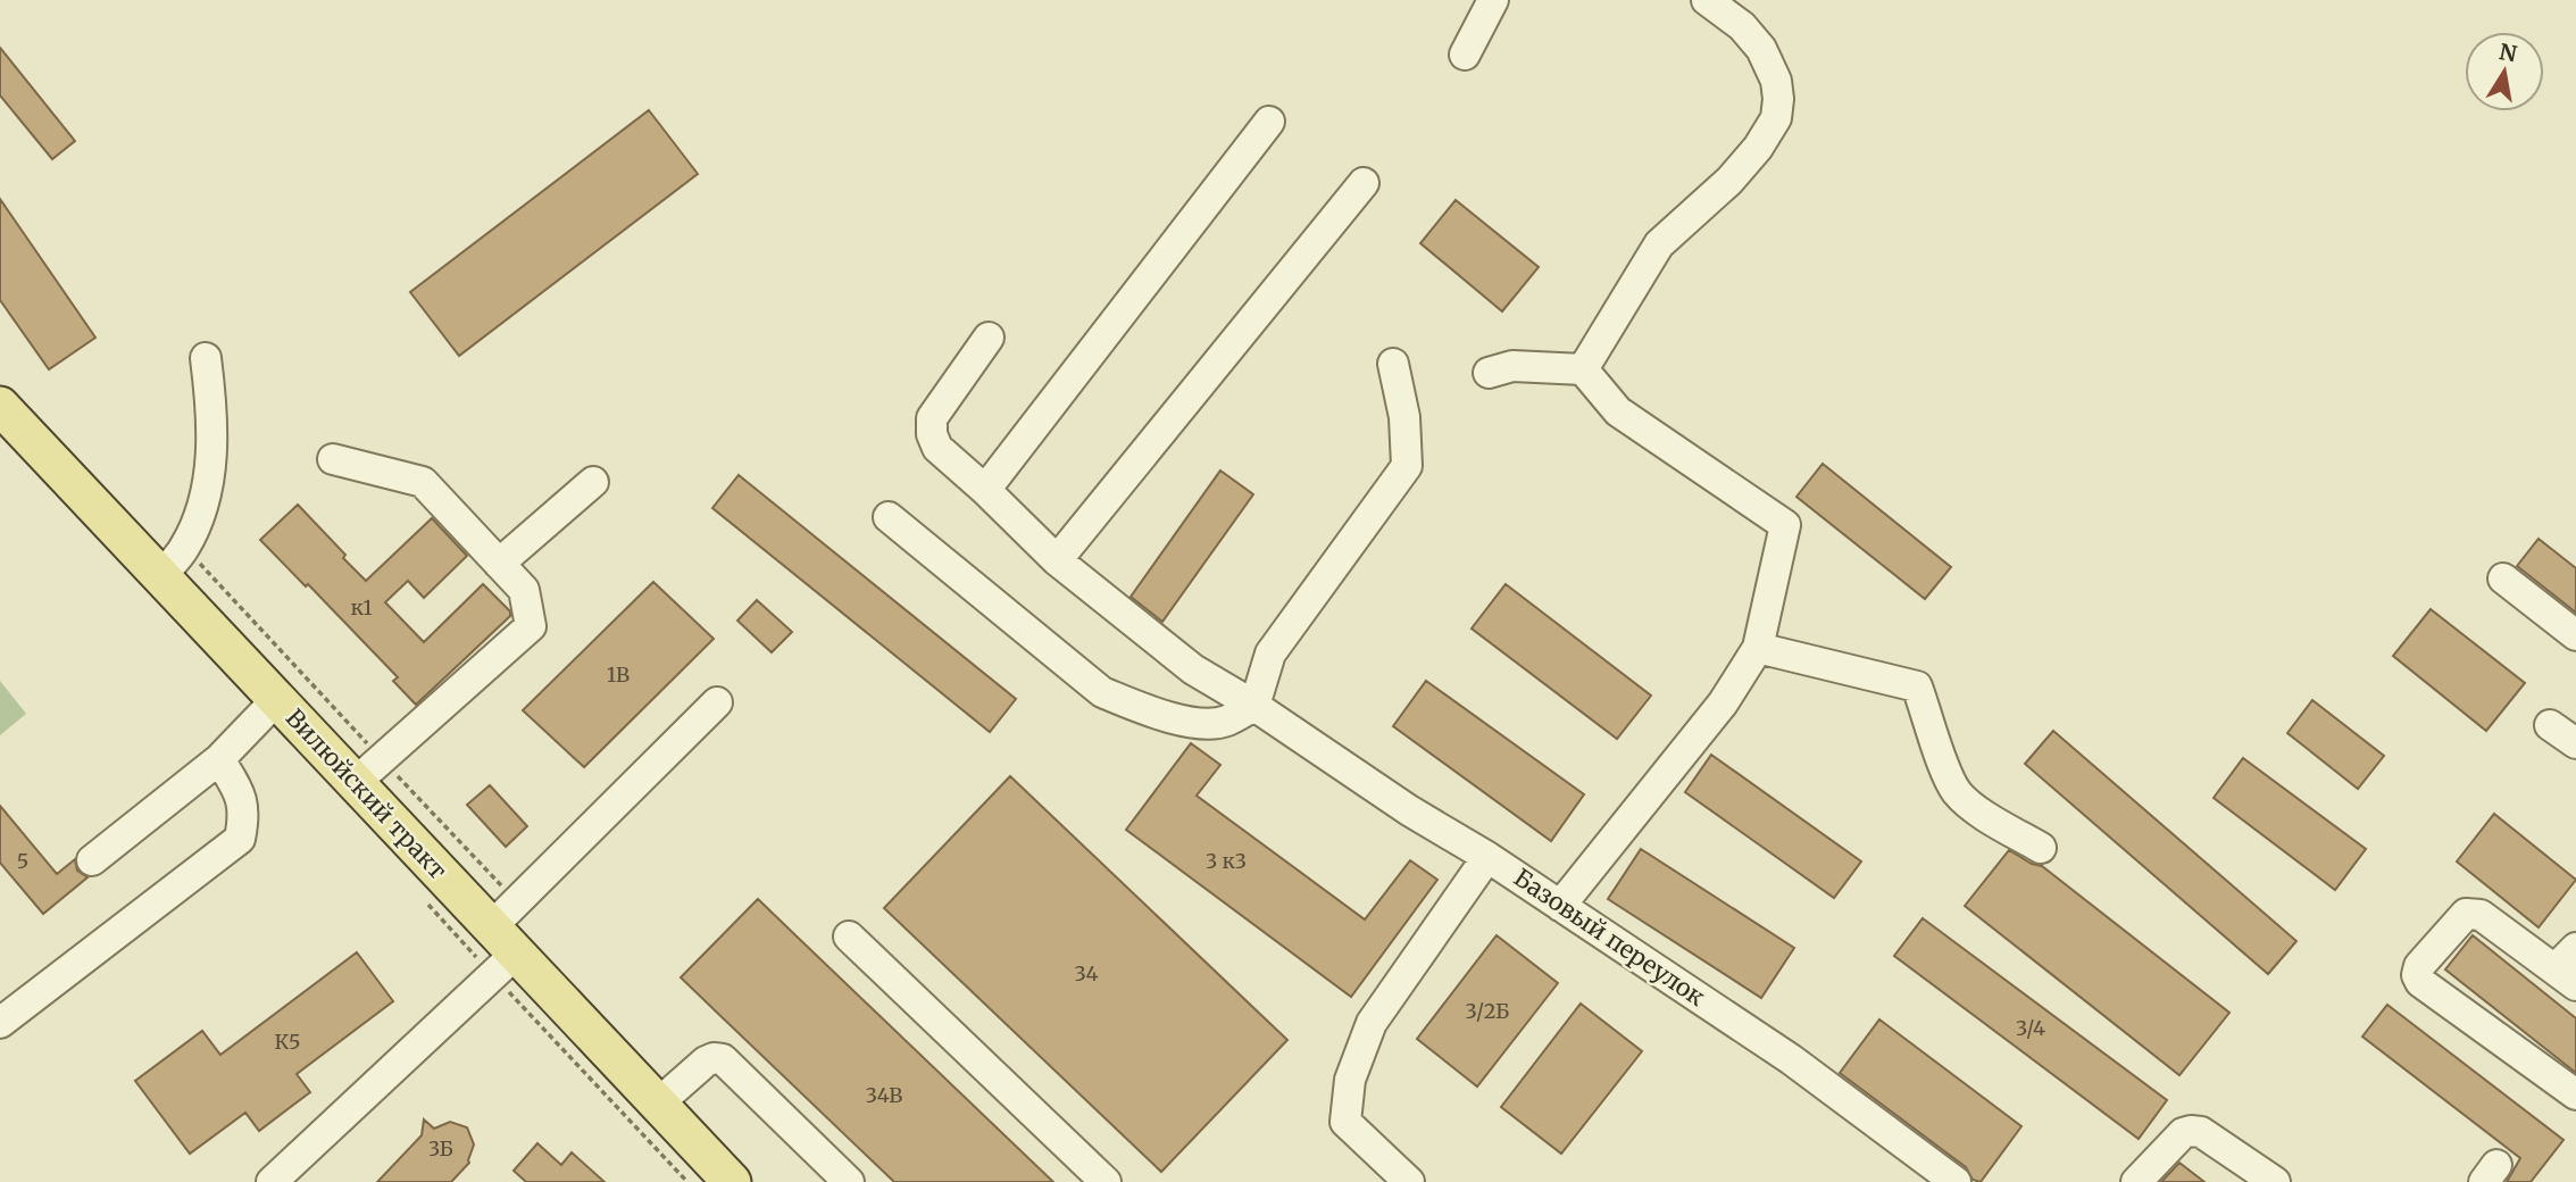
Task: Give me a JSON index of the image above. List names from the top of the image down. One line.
{"streets":{"main road":["Вилюйский тракт"],"street":["Базовый переулок"]},"house_numbers":["к1","1В","5","3 к3","34","3/2Б","3/4","К5","34В","3Б"],"north":"top"}
